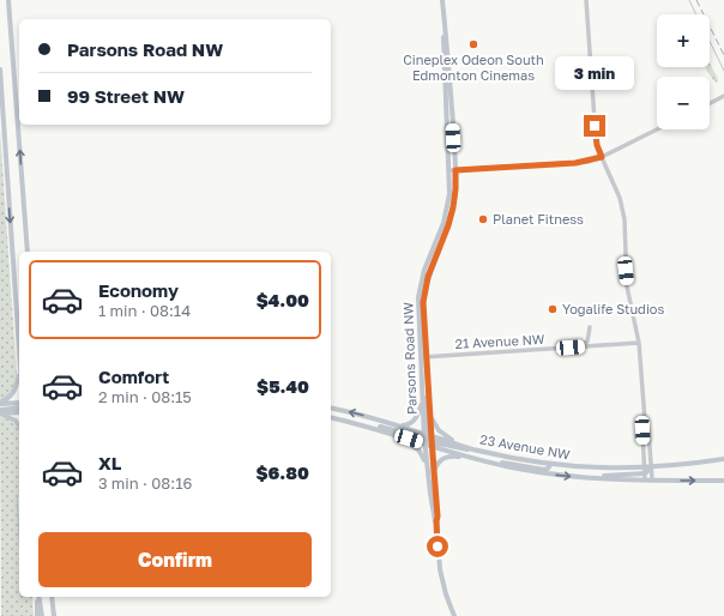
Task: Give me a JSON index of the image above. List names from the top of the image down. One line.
{"streets":{"main road":["Parsons Road NW","23 Avenue NW"],"street":["21 Avenue NW"]},"crossings":[["21 Avenue NW","Parsons Road NW"],["Parsons Road NW","23 Avenue NW"]],"places":["Cineplex Odeon South Edmonton Cinemas","Planet Fitness","Yogalife Studios"],"page":{"map_buttons":["+","−"],"banner":["Parsons Road NW","99 Street NW"],"bubble":"3 min","list":[{"name":"Economy","note":"1 min · 08:14","value":"$4.00"},{"name":"Comfort","note":"2 min · 08:15","value":"$5.40"},{"name":"XL","note":"3 min · 08:16","value":"$6.80"}],"buttons":"Confirm"}}
